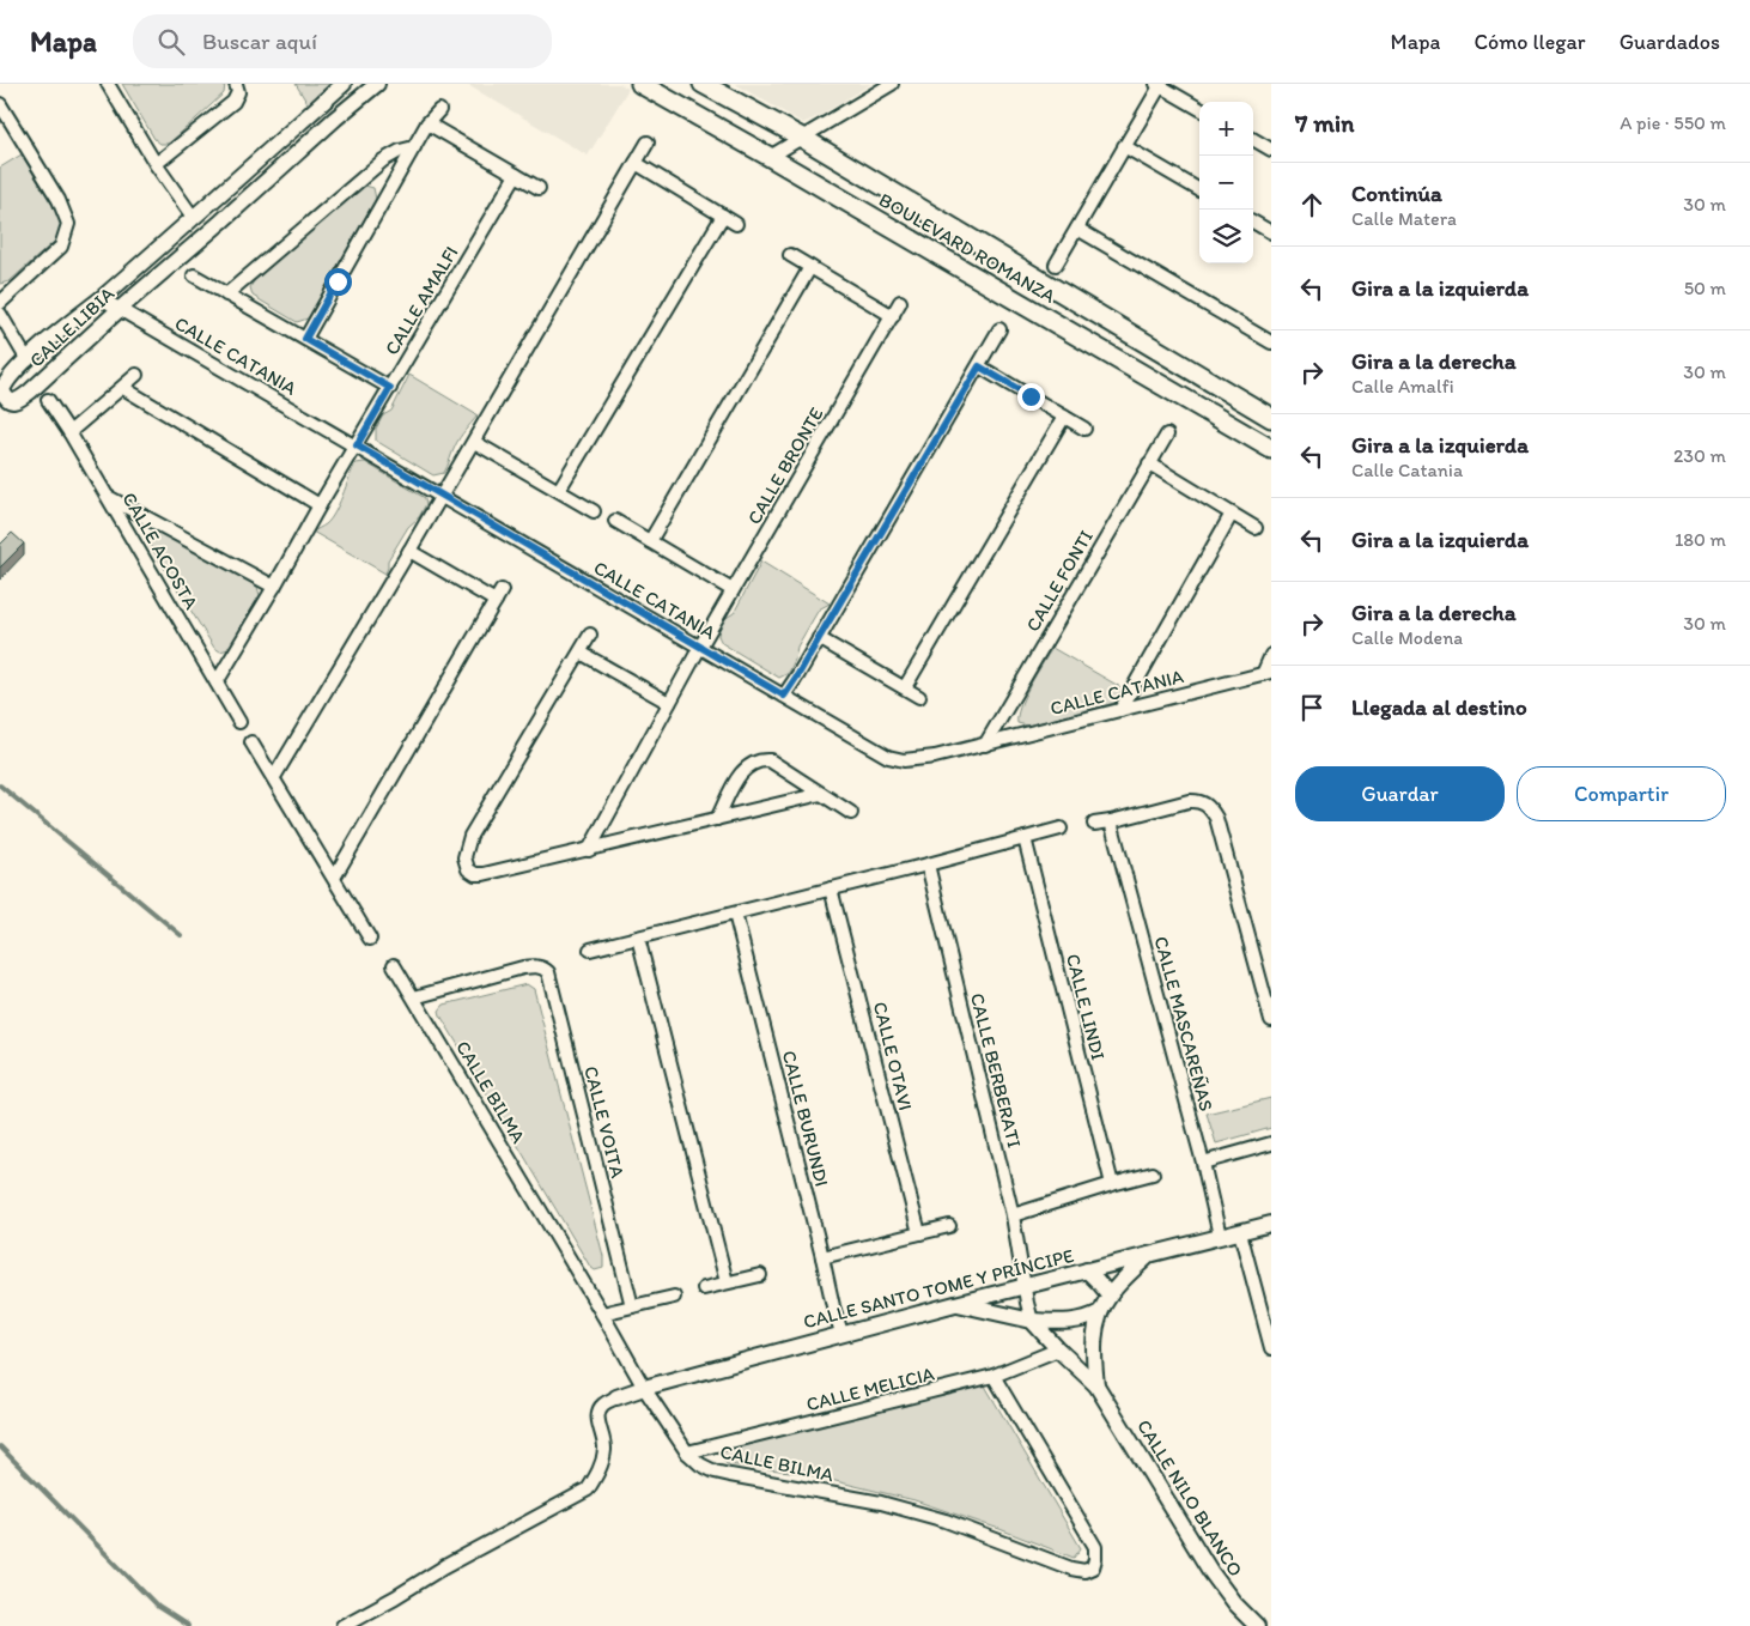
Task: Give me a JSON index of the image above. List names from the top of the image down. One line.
{"streets":{"main road":["BOULEVARD ROMANZA"],"street":["CALLE AMALFI","CALLE LIBIA","CALLE CATANIA","CALLE BRONTE","CALLE ACOSTA","CALLE FONTI","CALLE LINDI","CALLE MASCAREÑAS","CALLE OTAVI","CALLE BERBERATI","CALLE BILMA","CALLE BURUNDI","CALLE VOITA","CALLE SANTO TOME Y PRÍNCIPE","CALLE MELICIA","CALLE NILO BLANCO"]},"crossings":[["CALLE AMALFI","CALLE CATANIA"],["CALLE AMALFI","CALLE ACOSTA"],["CALLE LIBIA","CALLE CATANIA"],["CALLE CATANIA","CALLE BRONTE"],["CALLE CATANIA","CALLE FONTI"],["CALLE MASCAREÑAS","CALLE SANTO TOME Y PRÍNCIPE"],["CALLE BERBERATI","CALLE SANTO TOME Y PRÍNCIPE"],["CALLE BERBERATI","CALLE NILO BLANCO"],["CALLE BILMA","CALLE VOITA"],["CALLE BILMA","CALLE SANTO TOME Y PRÍNCIPE"],["CALLE BILMA","CALLE MELICIA"],["CALLE BURUNDI","CALLE SANTO TOME Y PRÍNCIPE"],["CALLE SANTO TOME Y PRÍNCIPE","CALLE NILO BLANCO"],["CALLE MELICIA","CALLE NILO BLANCO"]],"page":{"header":"Mapa","search":"Buscar aquí","nav":["Mapa","Cómo llegar","Guardados"],"heading":["7 min","A pie · 550 m"],"map_buttons":["+","−"],"list":[["Continúa","Calle Matera","30 m"],["Gira a la izquierda","50 m"],["Gira a la derecha","Calle Amalfi","30 m"],["Gira a la izquierda","Calle Catania","230 m"],["Gira a la izquierda","180 m"],["Gira a la derecha","Calle Modena","30 m"],"Llegada al destino"],"buttons":["Guardar","Compartir"]}}
